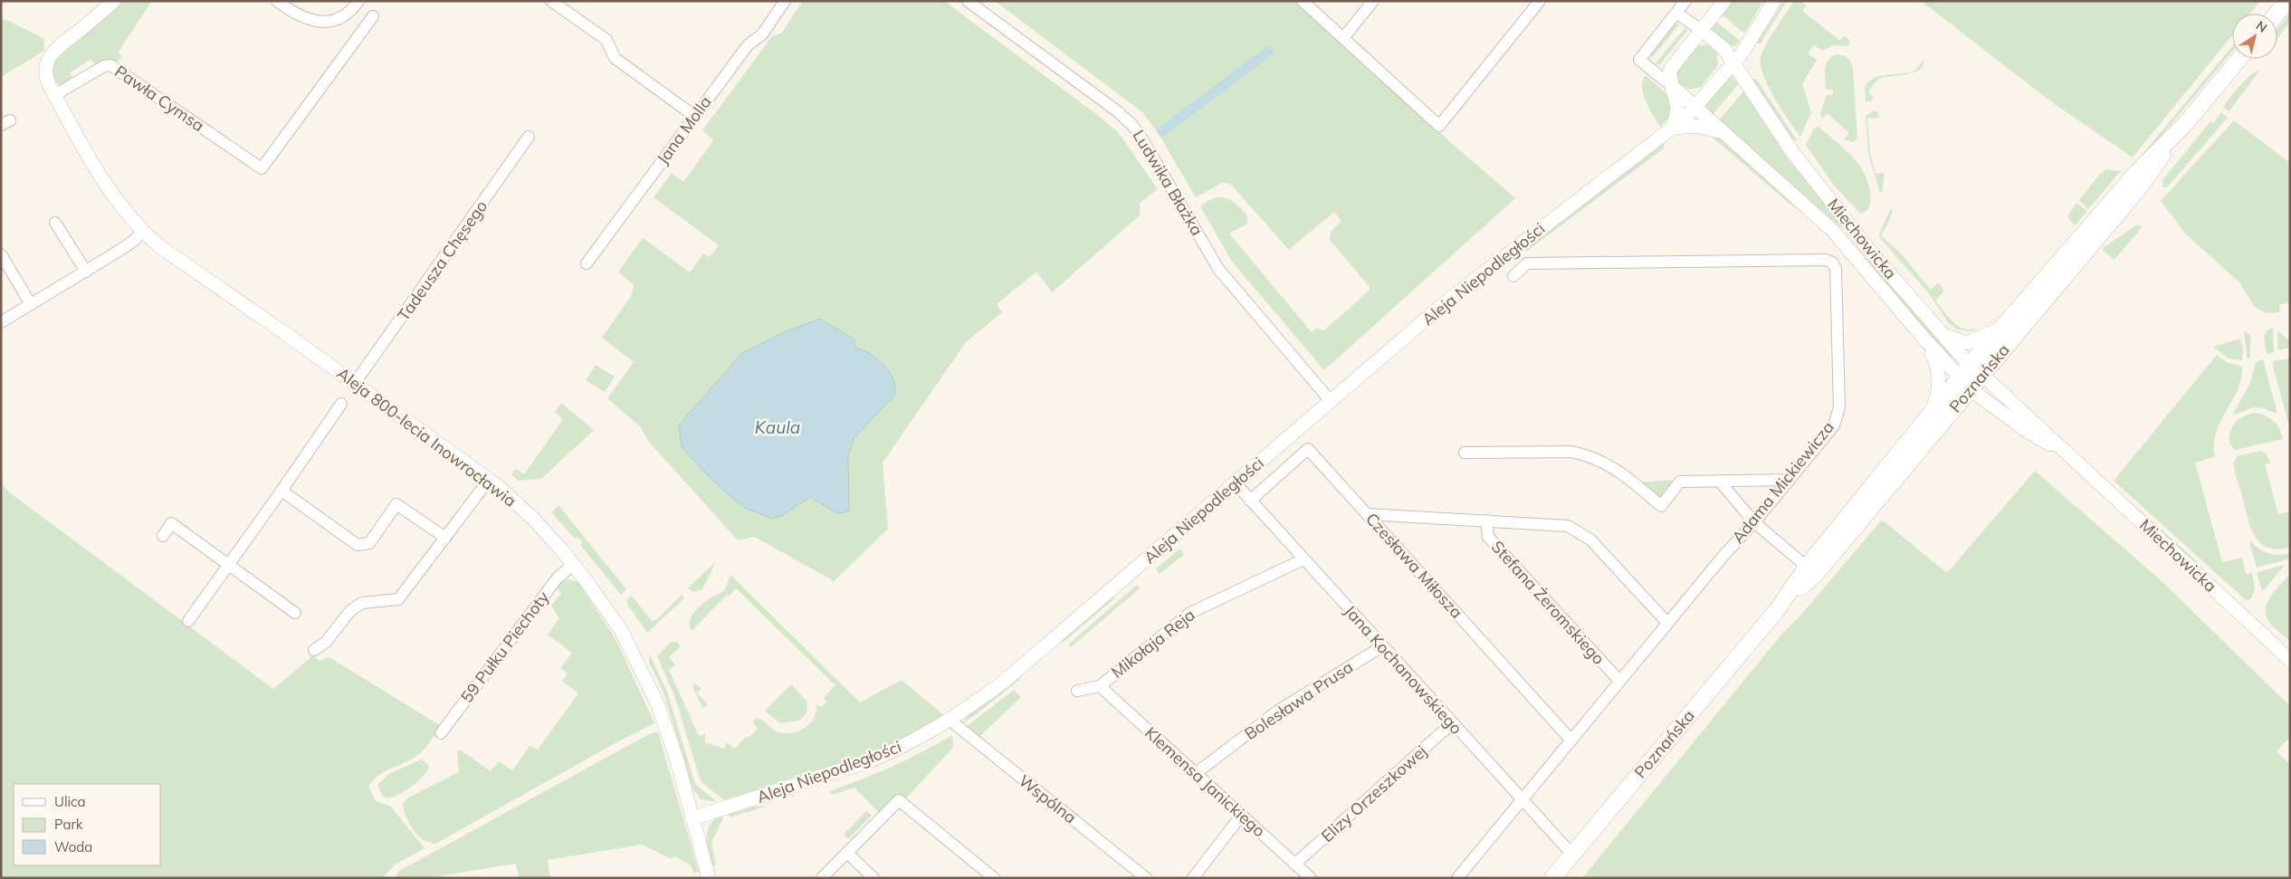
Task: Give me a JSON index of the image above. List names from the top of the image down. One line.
{"streets":{"main road":["Poznańska"],"street":["Pawła Cymsa","Jana Molla","Ludwika Błażka","Miechowicka","Tadeusza Chęsego","Aleja Niepodległości","Aleja 800-lecia Inowrocławia","Adama Mickiewicza","Czesława Miłosza","Stefana Żeromskiego","Mikołaja Reja","59 Pułku Piechoty","Jana Kochanowskiego","Bolesława Prusa","Klemensa Janickiego","Elizy Orzeszkowej","Wspólna"]},"crossings":[["Pawła Cymsa","Aleja 800-lecia Inowrocławia"],["Ludwika Błażka","Aleja Niepodległości"],["Miechowicka","Aleja Niepodległości"],["Miechowicka","Poznańska"],["Tadeusza Chęsego","Aleja 800-lecia Inowrocławia"],["Aleja Niepodległości","Aleja 800-lecia Inowrocławia"],["Aleja Niepodległości","Jana Kochanowskiego"],["Aleja Niepodległości","Wspólna"],["Poznańska","Jana Kochanowskiego"],["Aleja 800-lecia Inowrocławia","59 Pułku Piechoty"],["Adama Mickiewicza","Czesława Miłosza"],["Adama Mickiewicza","Stefana Żeromskiego"],["Adama Mickiewicza","Jana Kochanowskiego"],["Czesława Miłosza","Jana Kochanowskiego"],["Mikołaja Reja","Jana Kochanowskiego"],["Mikołaja Reja","Klemensa Janickiego"],["Jana Kochanowskiego","Bolesława Prusa"],["Jana Kochanowskiego","Elizy Orzeszkowej"],["Bolesława Prusa","Klemensa Janickiego"],["Klemensa Janickiego","Elizy Orzeszkowej"]],"water":["Kaula"],"legend":["Ulica","Park","Woda"],"north":"top right"}
